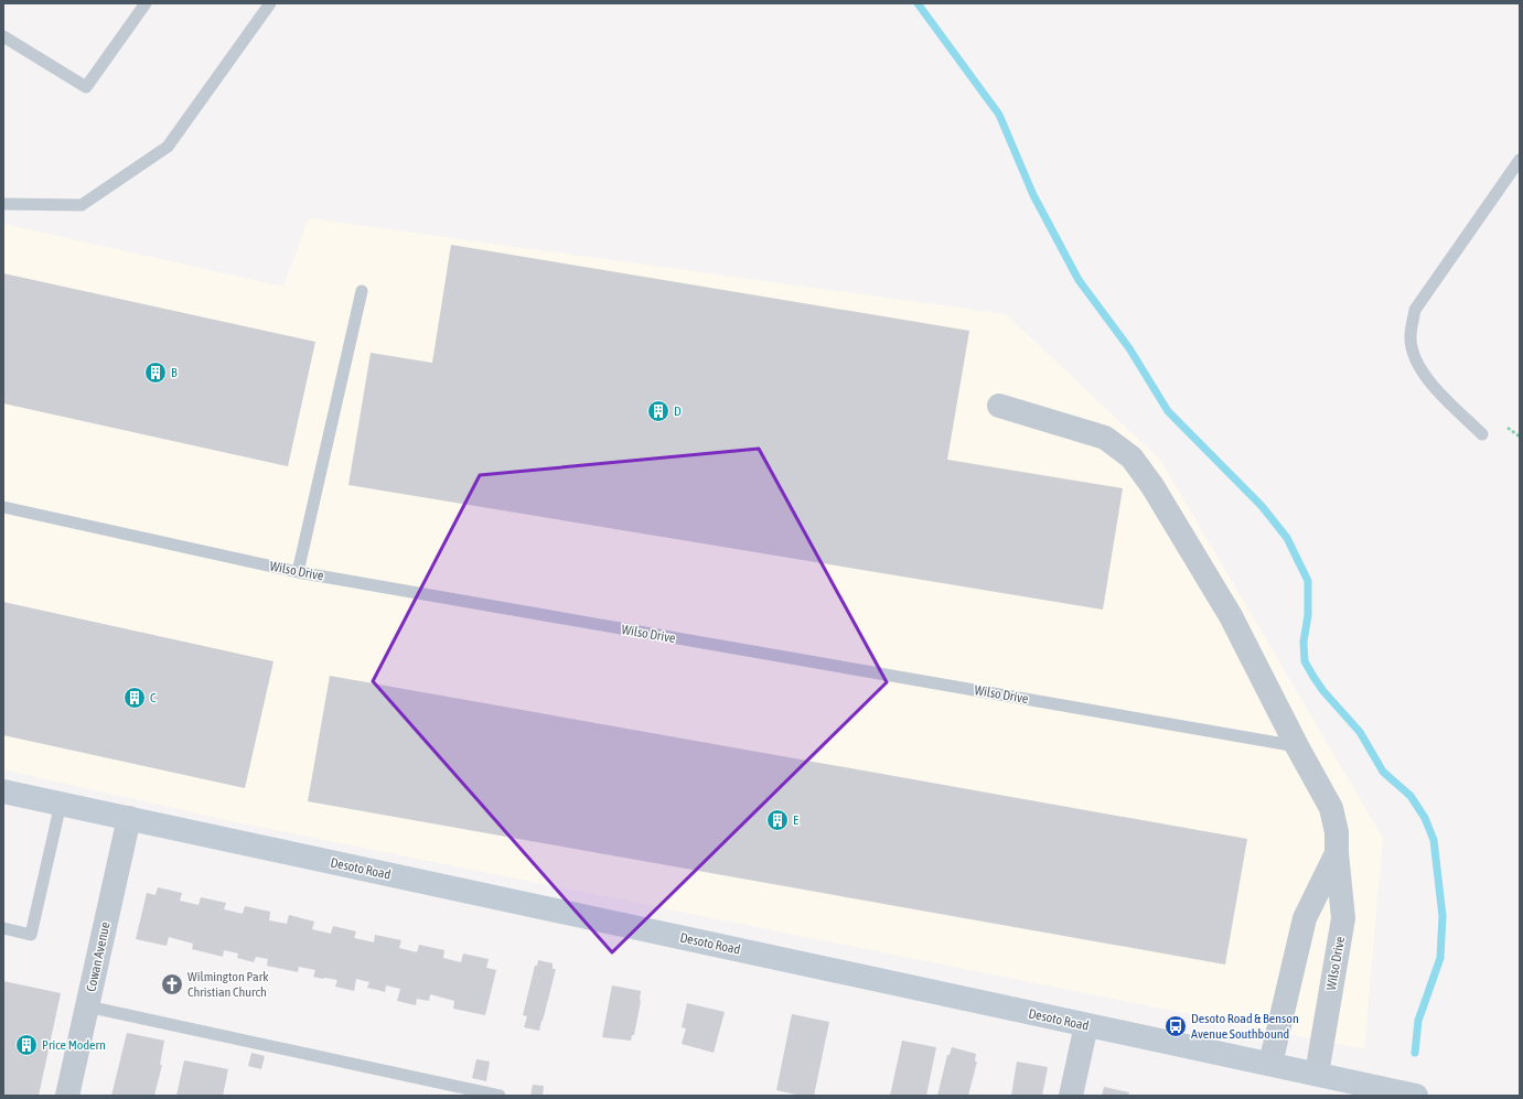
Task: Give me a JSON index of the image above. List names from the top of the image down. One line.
{"streets":{"street":["Wilso Drive","Desoto Road","Cowan Avenue"]},"crossings":[["Wilso Drive","Desoto Road"],["Desoto Road","Cowan Avenue"]],"places":{"building":["B","D","C","E","Price Modern"],"church":["Wilmington Park Christian Church"],"bus stop":["Desoto Road & Benson Avenue Southbound"]}}
